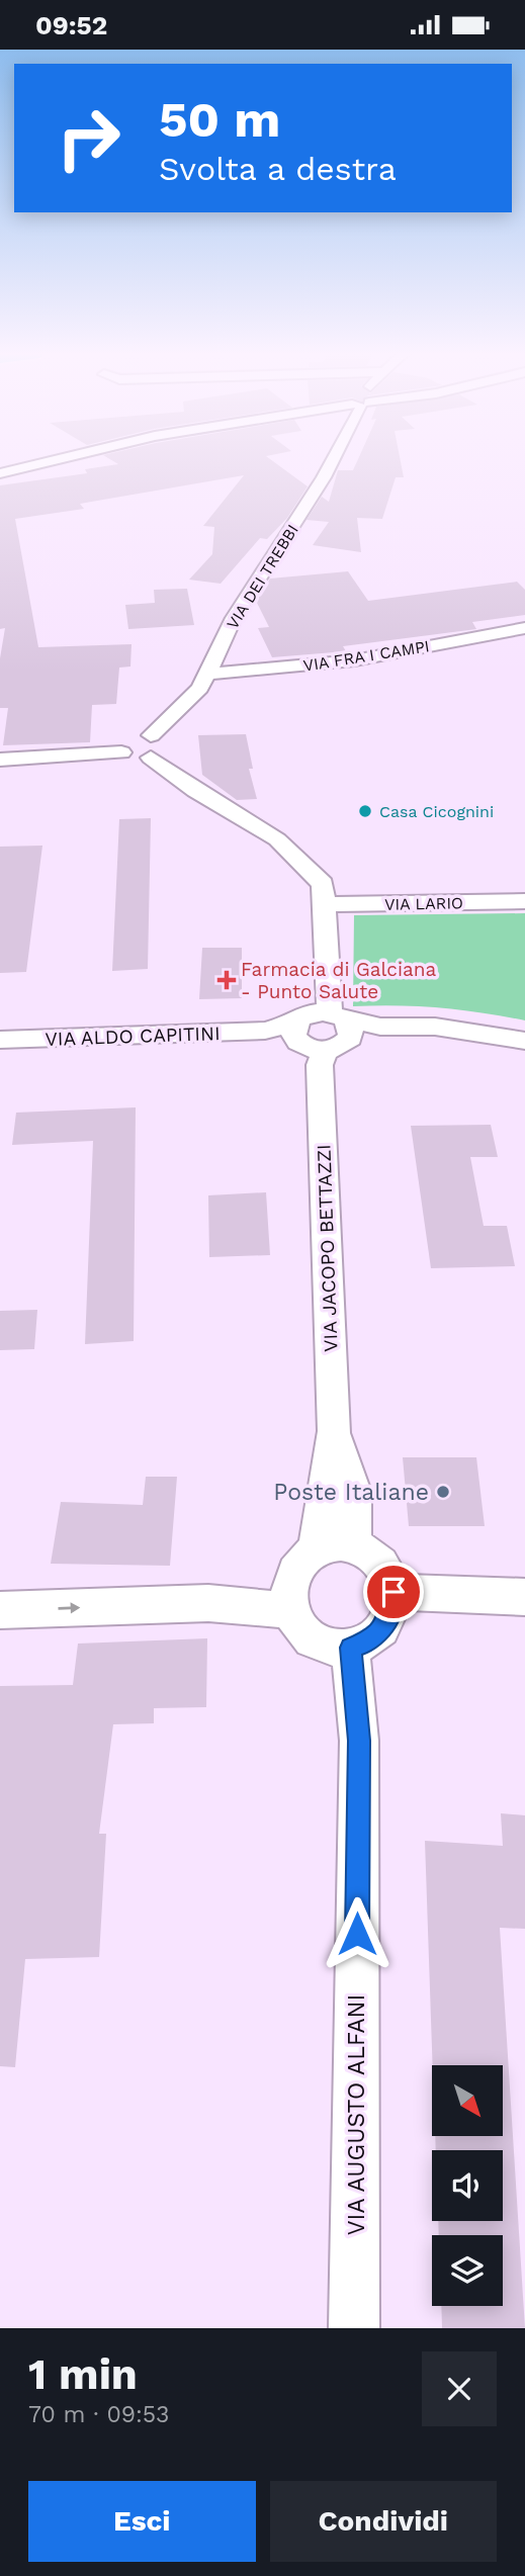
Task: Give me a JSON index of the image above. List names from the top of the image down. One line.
{"streets":{"street":["VIA DEI TREBBI","VIA FRA I CAMPI","VIA LARIO","VIA ALDO CAPITINI","VIA JACOPO BETTAZZI","VIA AUGUSTO ALFANI"]},"crossings":[["VIA DEI TREBBI","VIA FRA I CAMPI"],["VIA DEI TREBBI","VIA JACOPO BETTAZZI"],["VIA LARIO","VIA JACOPO BETTAZZI"],["VIA ALDO CAPITINI","VIA JACOPO BETTAZZI"],["VIA JACOPO BETTAZZI","VIA AUGUSTO ALFANI"]],"places":{"other":["Casa Cicognini","Poste Italiane"],"health":["Farmacia di Galciana - Punto Salute"]},"north":"bottom right","page":{"status":"09:52","turn":["50 m","Svolta a destra"],"heading":["1 min","70 m · 09:53"],"buttons":["Esci","Condividi"]}}
